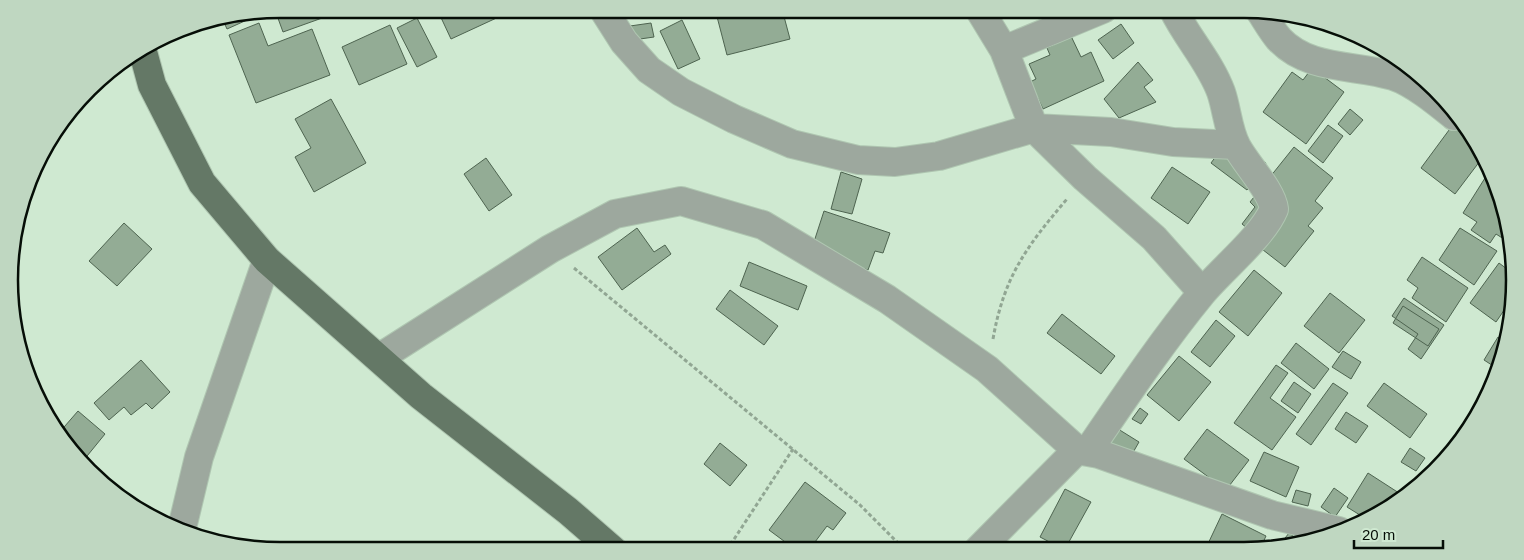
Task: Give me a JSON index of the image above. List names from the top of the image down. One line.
{"scale_bar":"20 m"}
